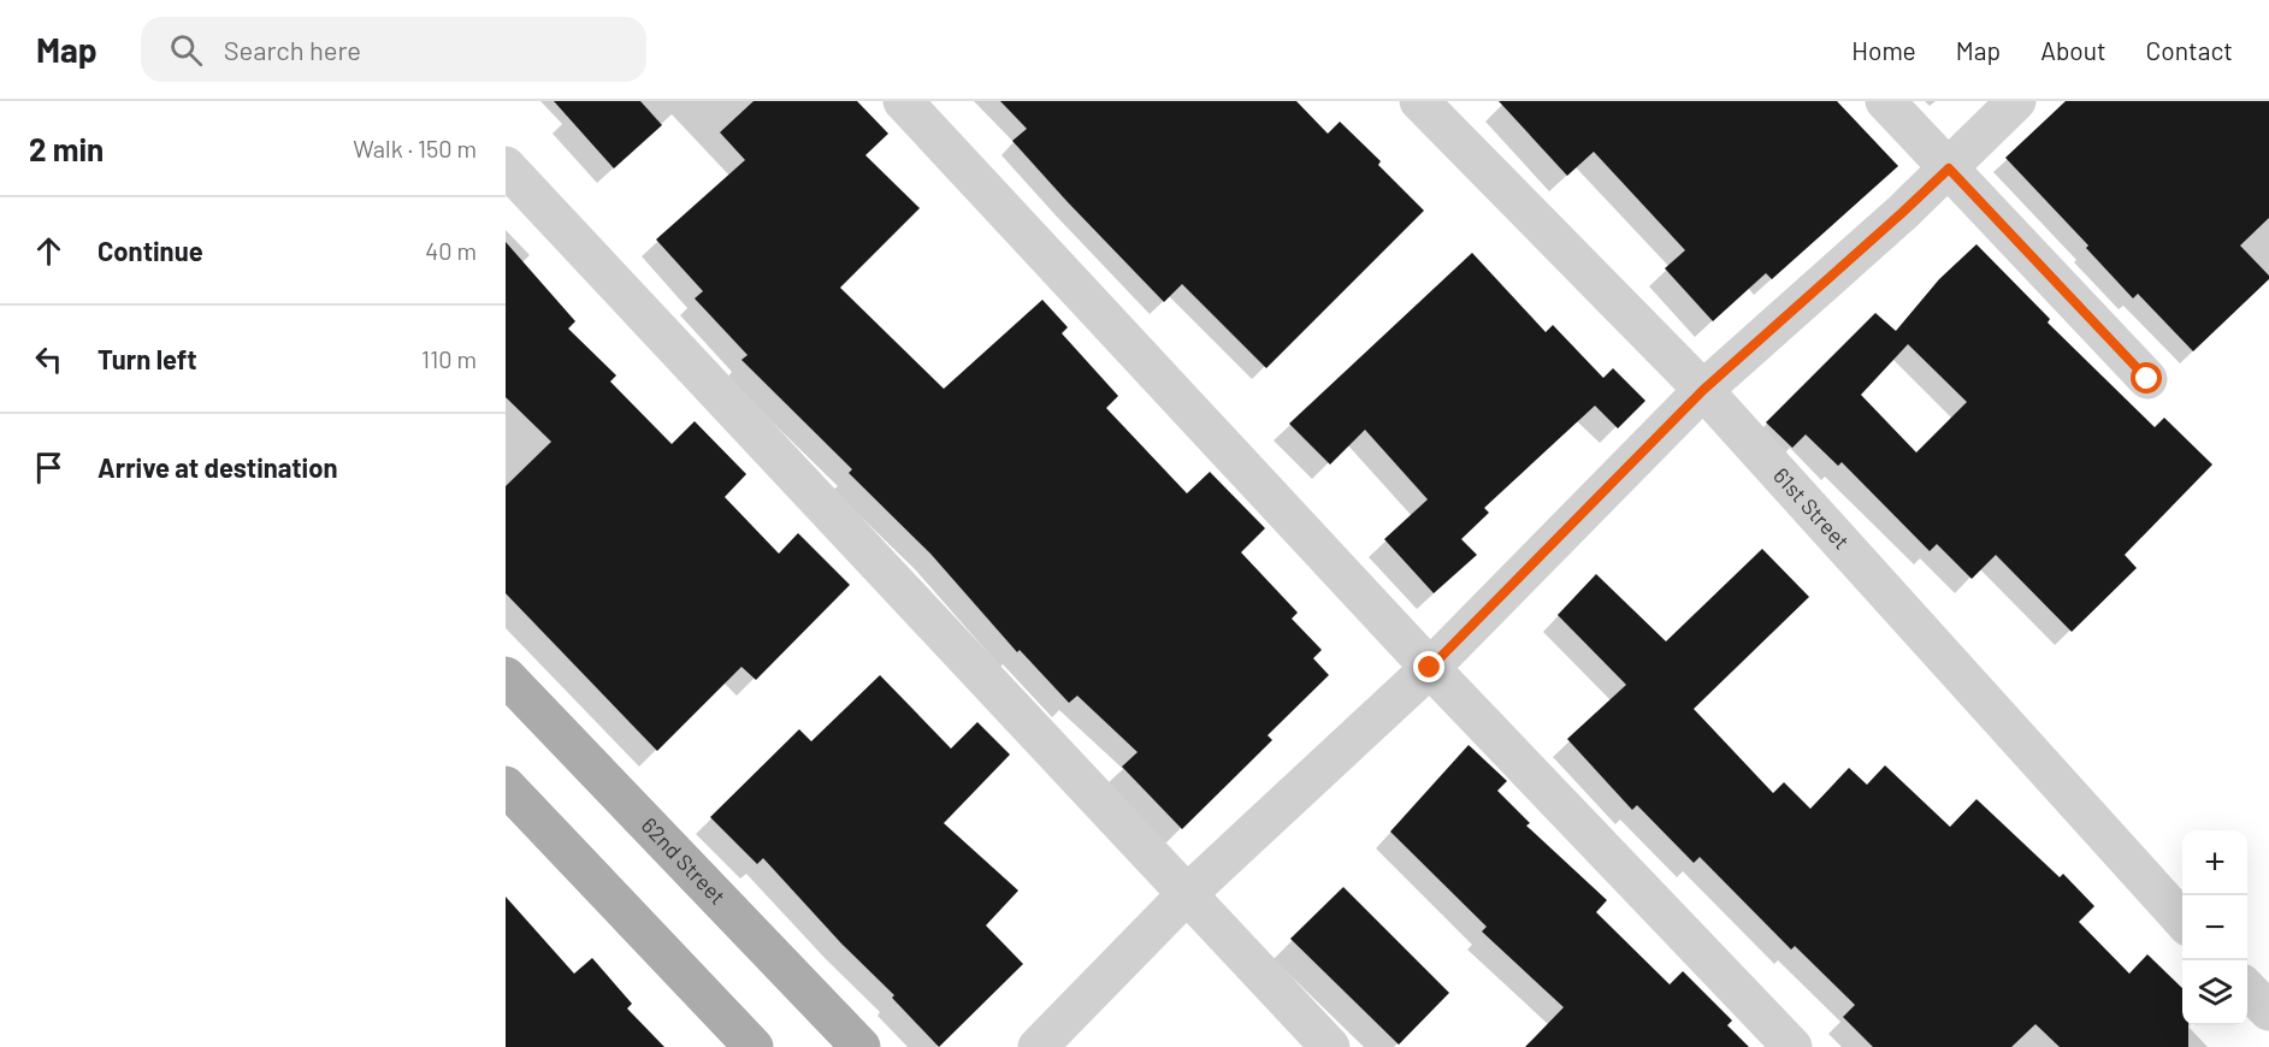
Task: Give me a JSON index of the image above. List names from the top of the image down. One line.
{"streets":{"main road":["62nd Street"],"street":["61st Street"]},"page":{"header":"Map","search":"Search here","nav":["Home","Map","About","Contact"],"heading":["2 min","Walk · 150 m"],"list":[["Continue","40 m"],["Turn left","110 m"],"Arrive at destination"],"map_buttons":["+","−"]}}
